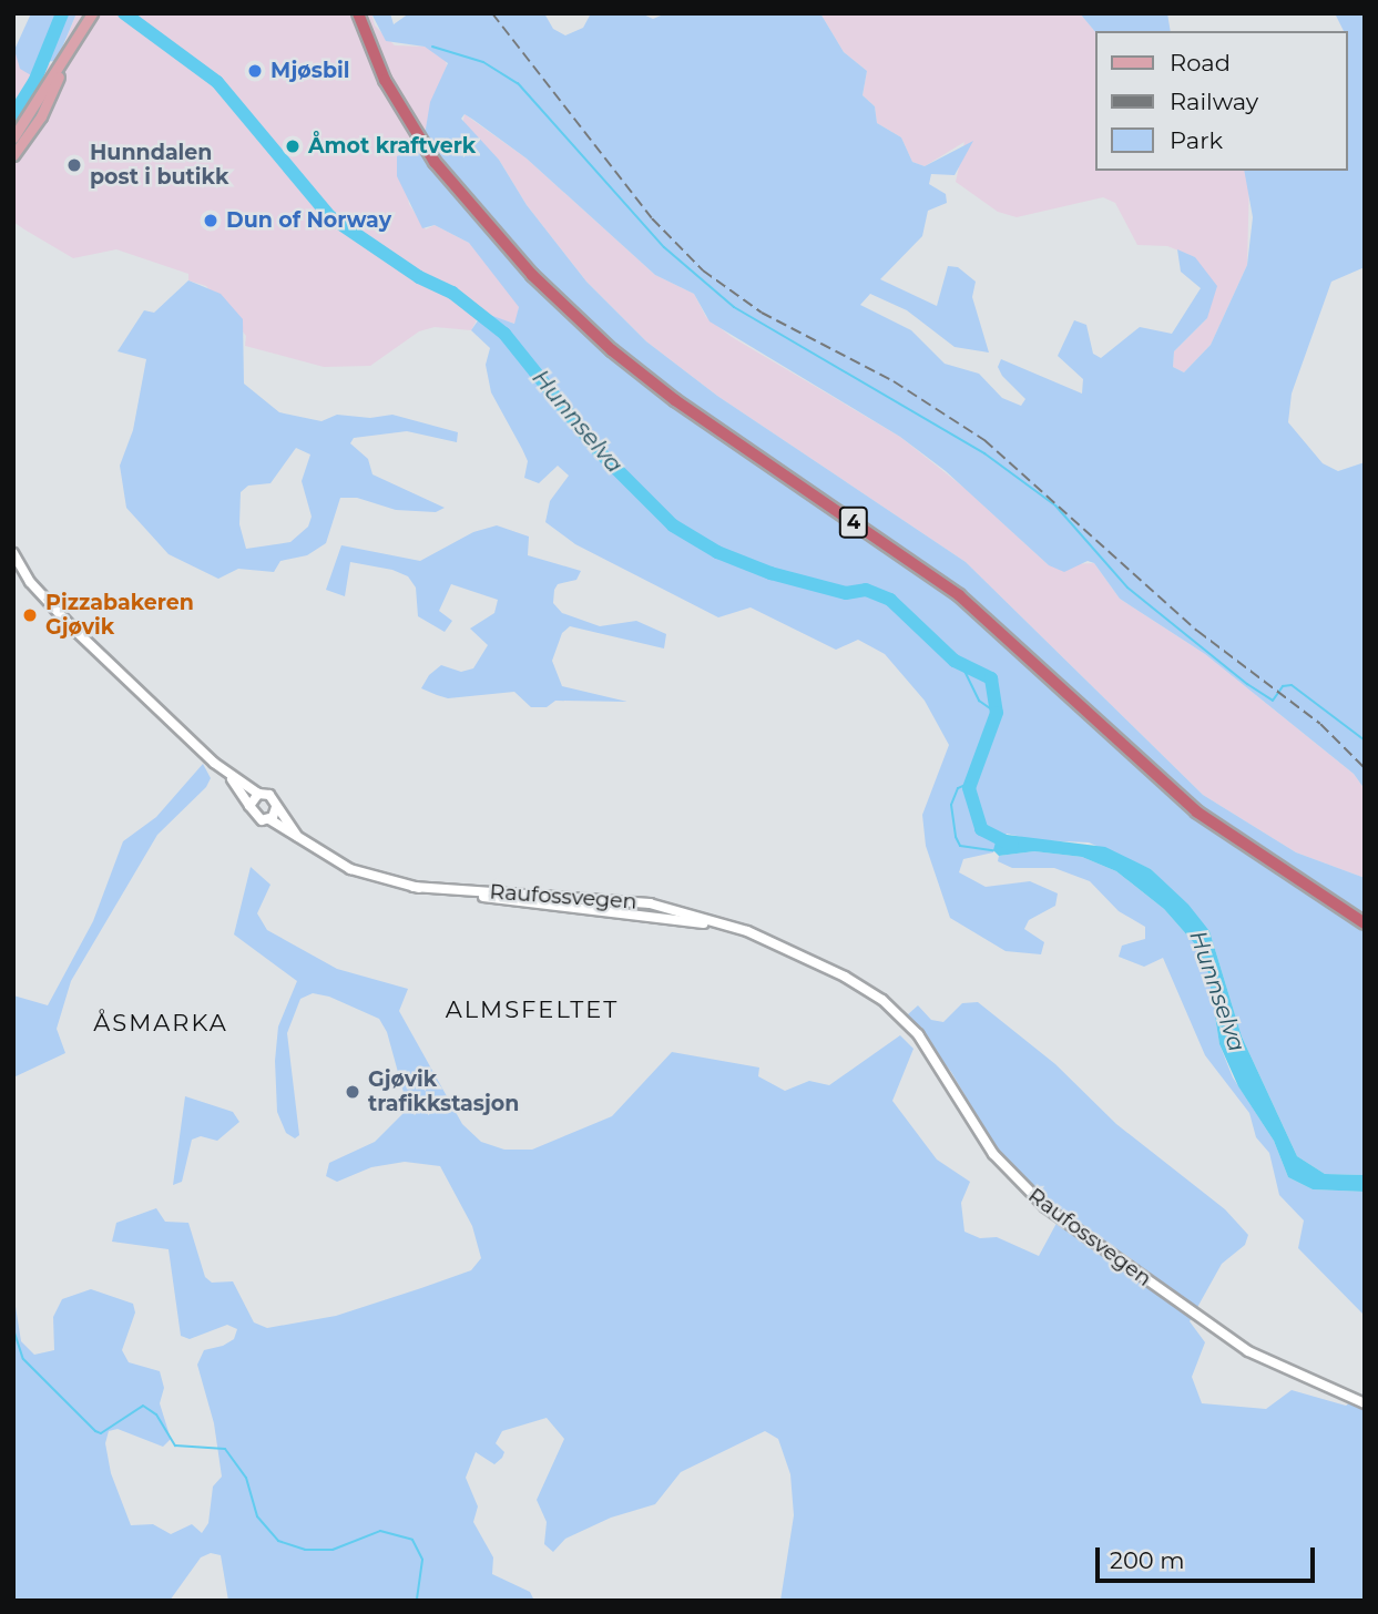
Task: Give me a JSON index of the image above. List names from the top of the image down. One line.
{"streets":{"highway":["4"],"main road":["Raufossvegen"]},"districts":["ALMSFELTET","ÅSMARKA"],"water":["Hunnselva"],"places":["Mjøsbil","Åmot kraftverk","Hunndalen post i butikk","Dun of Norway","Pizzabakeren Gjøvik","Gjøvik trafikkstasjon"],"legend":["Road","Railway","Park"],"scale_bar":"200 m"}
